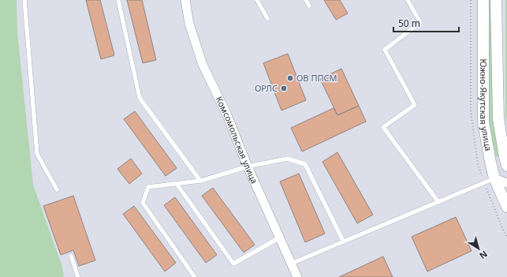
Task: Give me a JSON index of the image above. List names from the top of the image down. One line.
{"streets":{"street":["Южно-Якутская улица","Комсомольская улица"]},"places":["ОВ ППСМ","ОРЛС"],"scale_bar":"50 m","north":"bottom right"}
